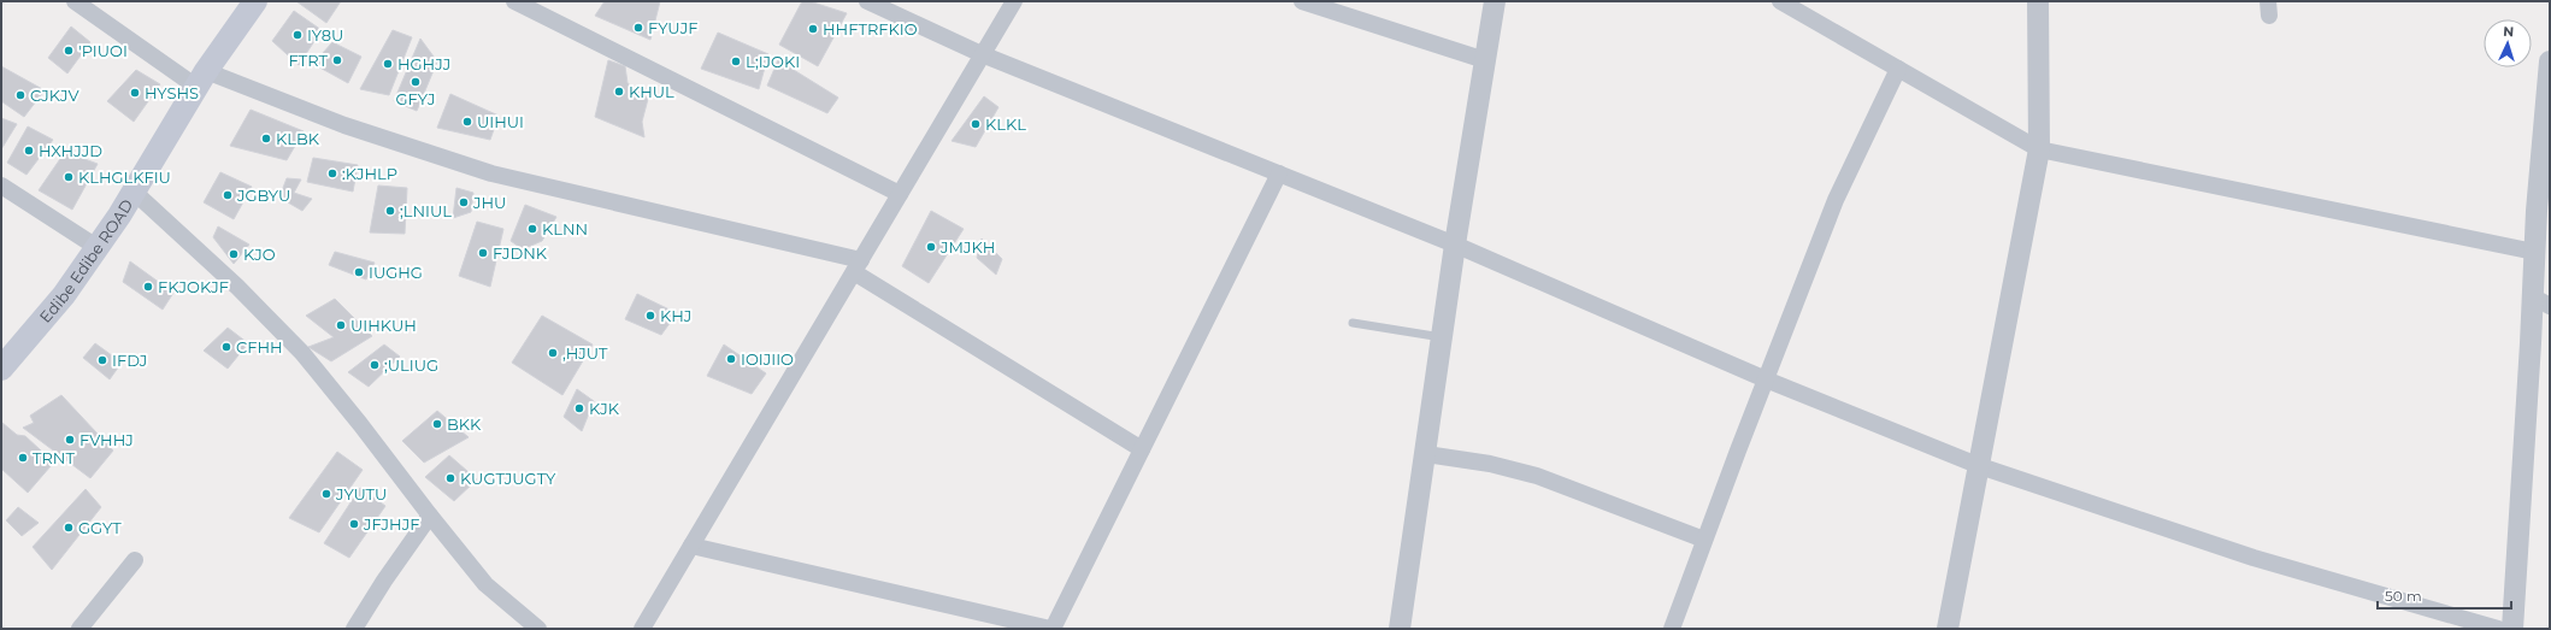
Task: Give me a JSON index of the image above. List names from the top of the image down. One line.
{"streets":{"main road":["Edibe Edibe ROAD"]},"places":["FYUJF","HHFTRFKIO","IY8U","'PIUOI","FTRT","L;IJOKI","HGHJJ","GFYJ","KHUL","HYSHS","CJKJV","UIHUI","KLKL","KLBK","HXHJJD",":KJHLP","KLHGLKFIU","JGBYU","JHU",";LNIUL","KLNN","JMJKH","FJDNK","KJO","IUGHG","FKJOKJF","KHJ","UIHKUH","CFHH",",HJUT","IOIJIIO","IFDJ",";ULIUG","KJK","BKK","FVHHJ","TRNT","KUGTJUGTY","JYUTU","JFJHJF","GGYT"],"scale_bar":"50 m","north":"top"}
